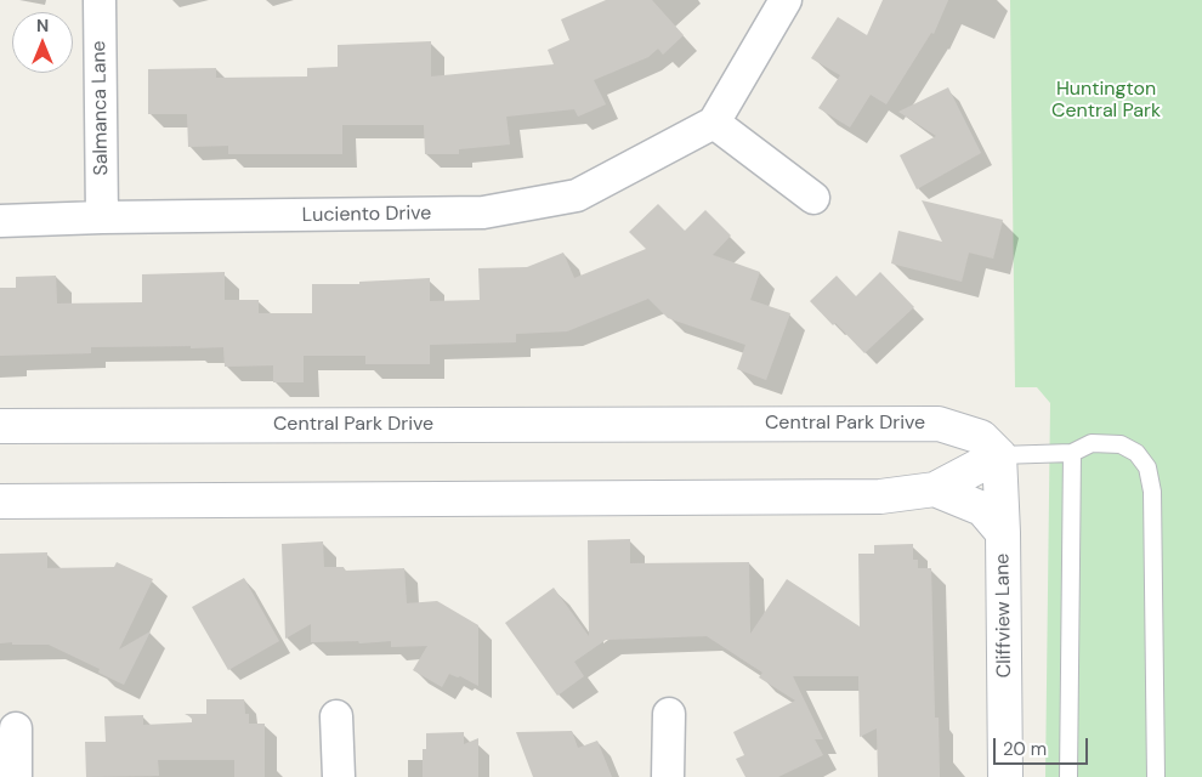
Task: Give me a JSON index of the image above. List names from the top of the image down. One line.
{"streets":{"street":["Salmanca Lane","Luciento Drive","Central Park Drive","Cliffview Lane"]},"crossings":[["Salmanca Lane","Luciento Drive"],["Central Park Drive","Cliffview Lane"]],"parks":["Huntington Central Park"],"scale_bar":"20 m","north":"top"}
